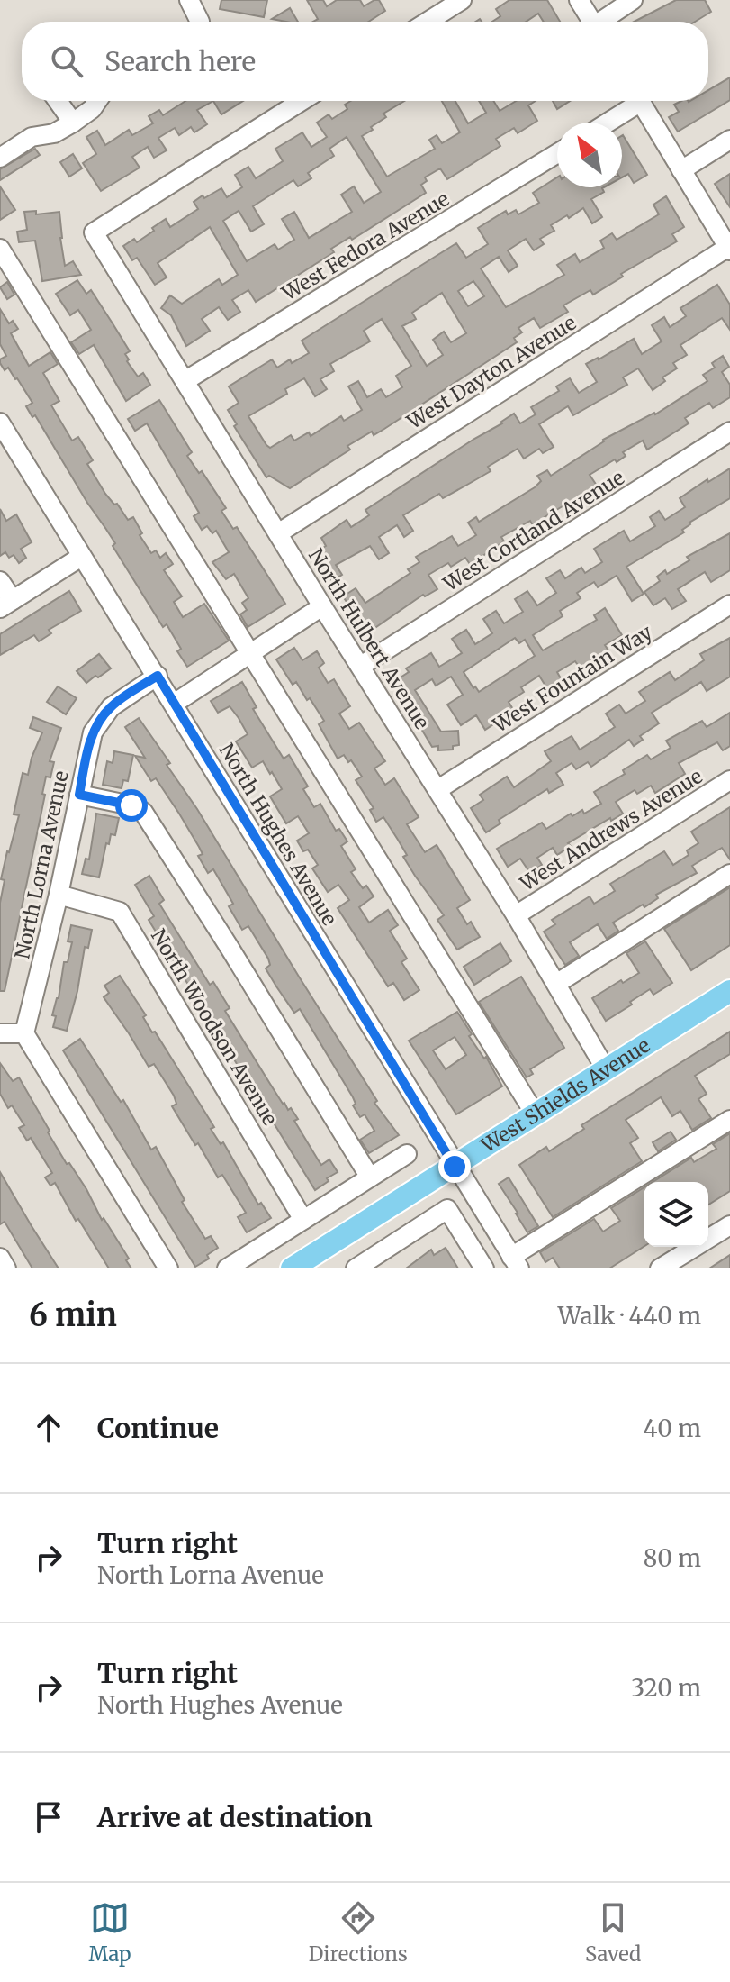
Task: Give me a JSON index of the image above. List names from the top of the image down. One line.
{"streets":{"main road":["West Shields Avenue"],"street":["West Fedora Avenue","West Dayton Avenue","West Cortland Avenue","North Hulbert Avenue","West Fountain Way","West Andrews Avenue","North Hughes Avenue","North Lorna Avenue","North Woodson Avenue"]},"crossings":[["West Fedora Avenue","North Hulbert Avenue"],["West Dayton Avenue","North Hulbert Avenue"],["West Cortland Avenue","North Hulbert Avenue"],["North Hulbert Avenue","West Fountain Way"],["North Hulbert Avenue","West Andrews Avenue"],["North Hulbert Avenue","West Shields Avenue"],["North Hughes Avenue","North Lorna Avenue"],["North Hughes Avenue","West Shields Avenue"],["North Lorna Avenue","North Woodson Avenue"]],"north":"top left","page":{"search":"Search here","heading":["6 min","Walk · 440 m"],"list":[["Continue","40 m"],["Turn right","North Lorna Avenue","80 m"],["Turn right","North Hughes Avenue","320 m"],"Arrive at destination"],"nav":["Map","Directions","Saved"]}}
